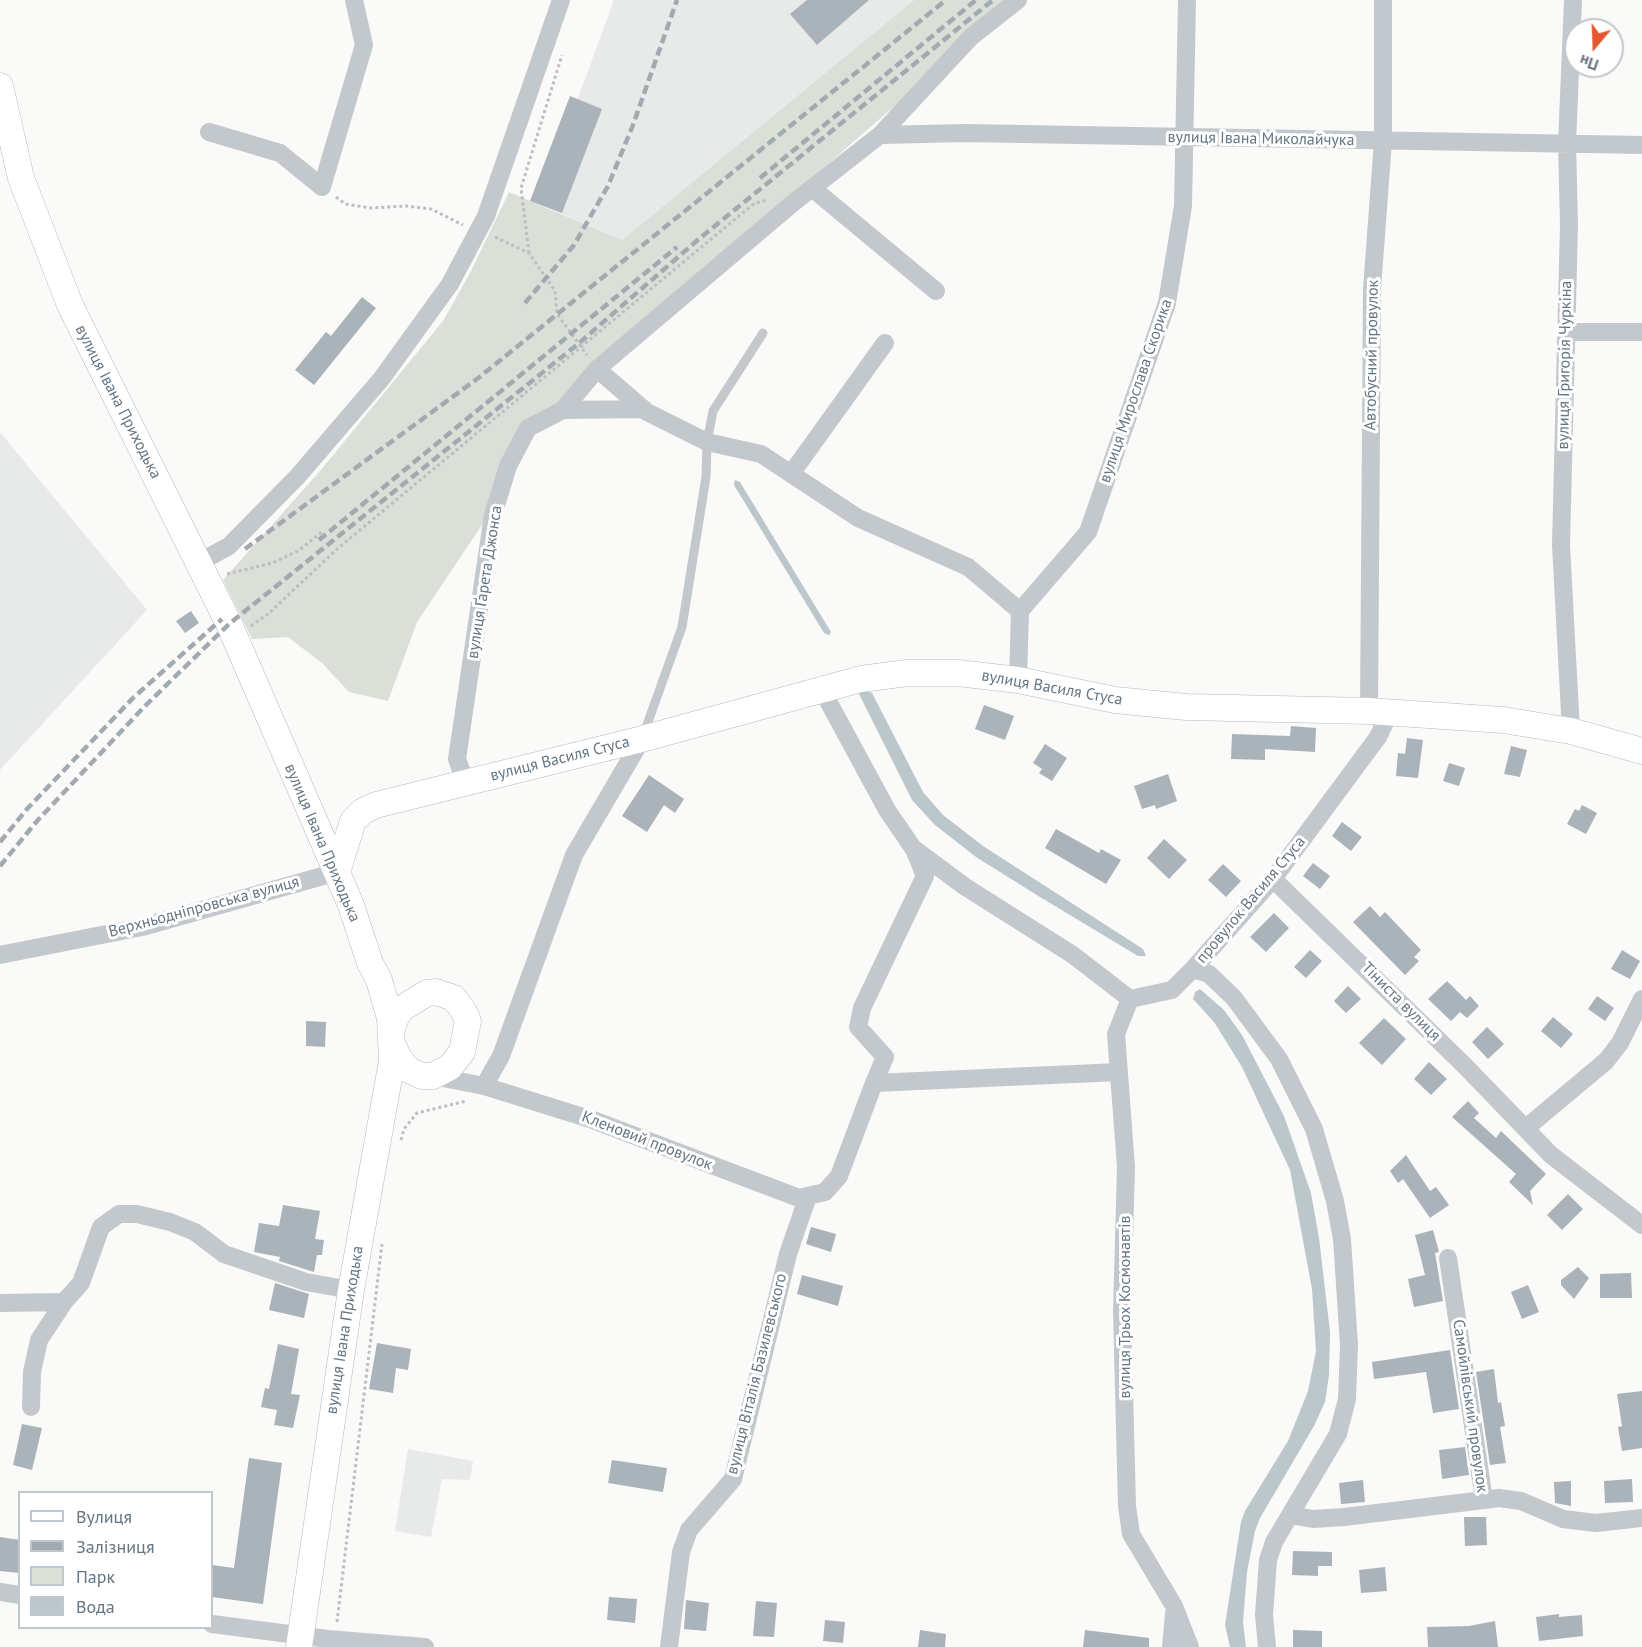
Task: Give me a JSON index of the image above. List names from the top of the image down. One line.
{"streets":{"main road":["вулиця Івана Приходька","вулиця Василя Стуса"],"street":["вулиця Івана Миколайчука","Автобусний провулок","вулиця Григорія Чуркіна","вулиця Мирослава Скорика","вулиця Ґарета Джонса","провулок Василя Стуса","Верхньодніпровська вулиця","Тіниста вулиця","Кленовий провулок","вулиця Трьох Космонавтів","вулиця Віталія Базилевського","Самойлівський провулок"]},"crossings":[["вулиця Івана Миколайчука","Автобусний провулок"],["вулиця Івана Миколайчука","вулиця Григорія Чуркіна"],["вулиця Івана Миколайчука","вулиця Мирослава Скорика"],["вулиця Івана Миколайчука","вулиця Ґарета Джонса"],["Автобусний провулок","вулиця Василя Стуса"],["Автобусний провулок","провулок Василя Стуса"],["вулиця Григорія Чуркіна","вулиця Василя Стуса"],["вулиця Івана Приходька","вулиця Василя Стуса"],["вулиця Івана Приходька","Верхньодніпровська вулиця"],["вулиця Івана Приходька","Кленовий провулок"],["вулиця Ґарета Джонса","вулиця Василя Стуса"],["вулиця Василя Стуса","провулок Василя Стуса"],["вулиця Василя Стуса","Верхньодніпровська вулиця"],["провулок Василя Стуса","Тіниста вулиця"],["провулок Василя Стуса","вулиця Трьох Космонавтів"],["Кленовий провулок","вулиця Віталія Базилевського"]],"legend":["Вулиця","Залізниця","Парк","Вода"],"north":"bottom"}
